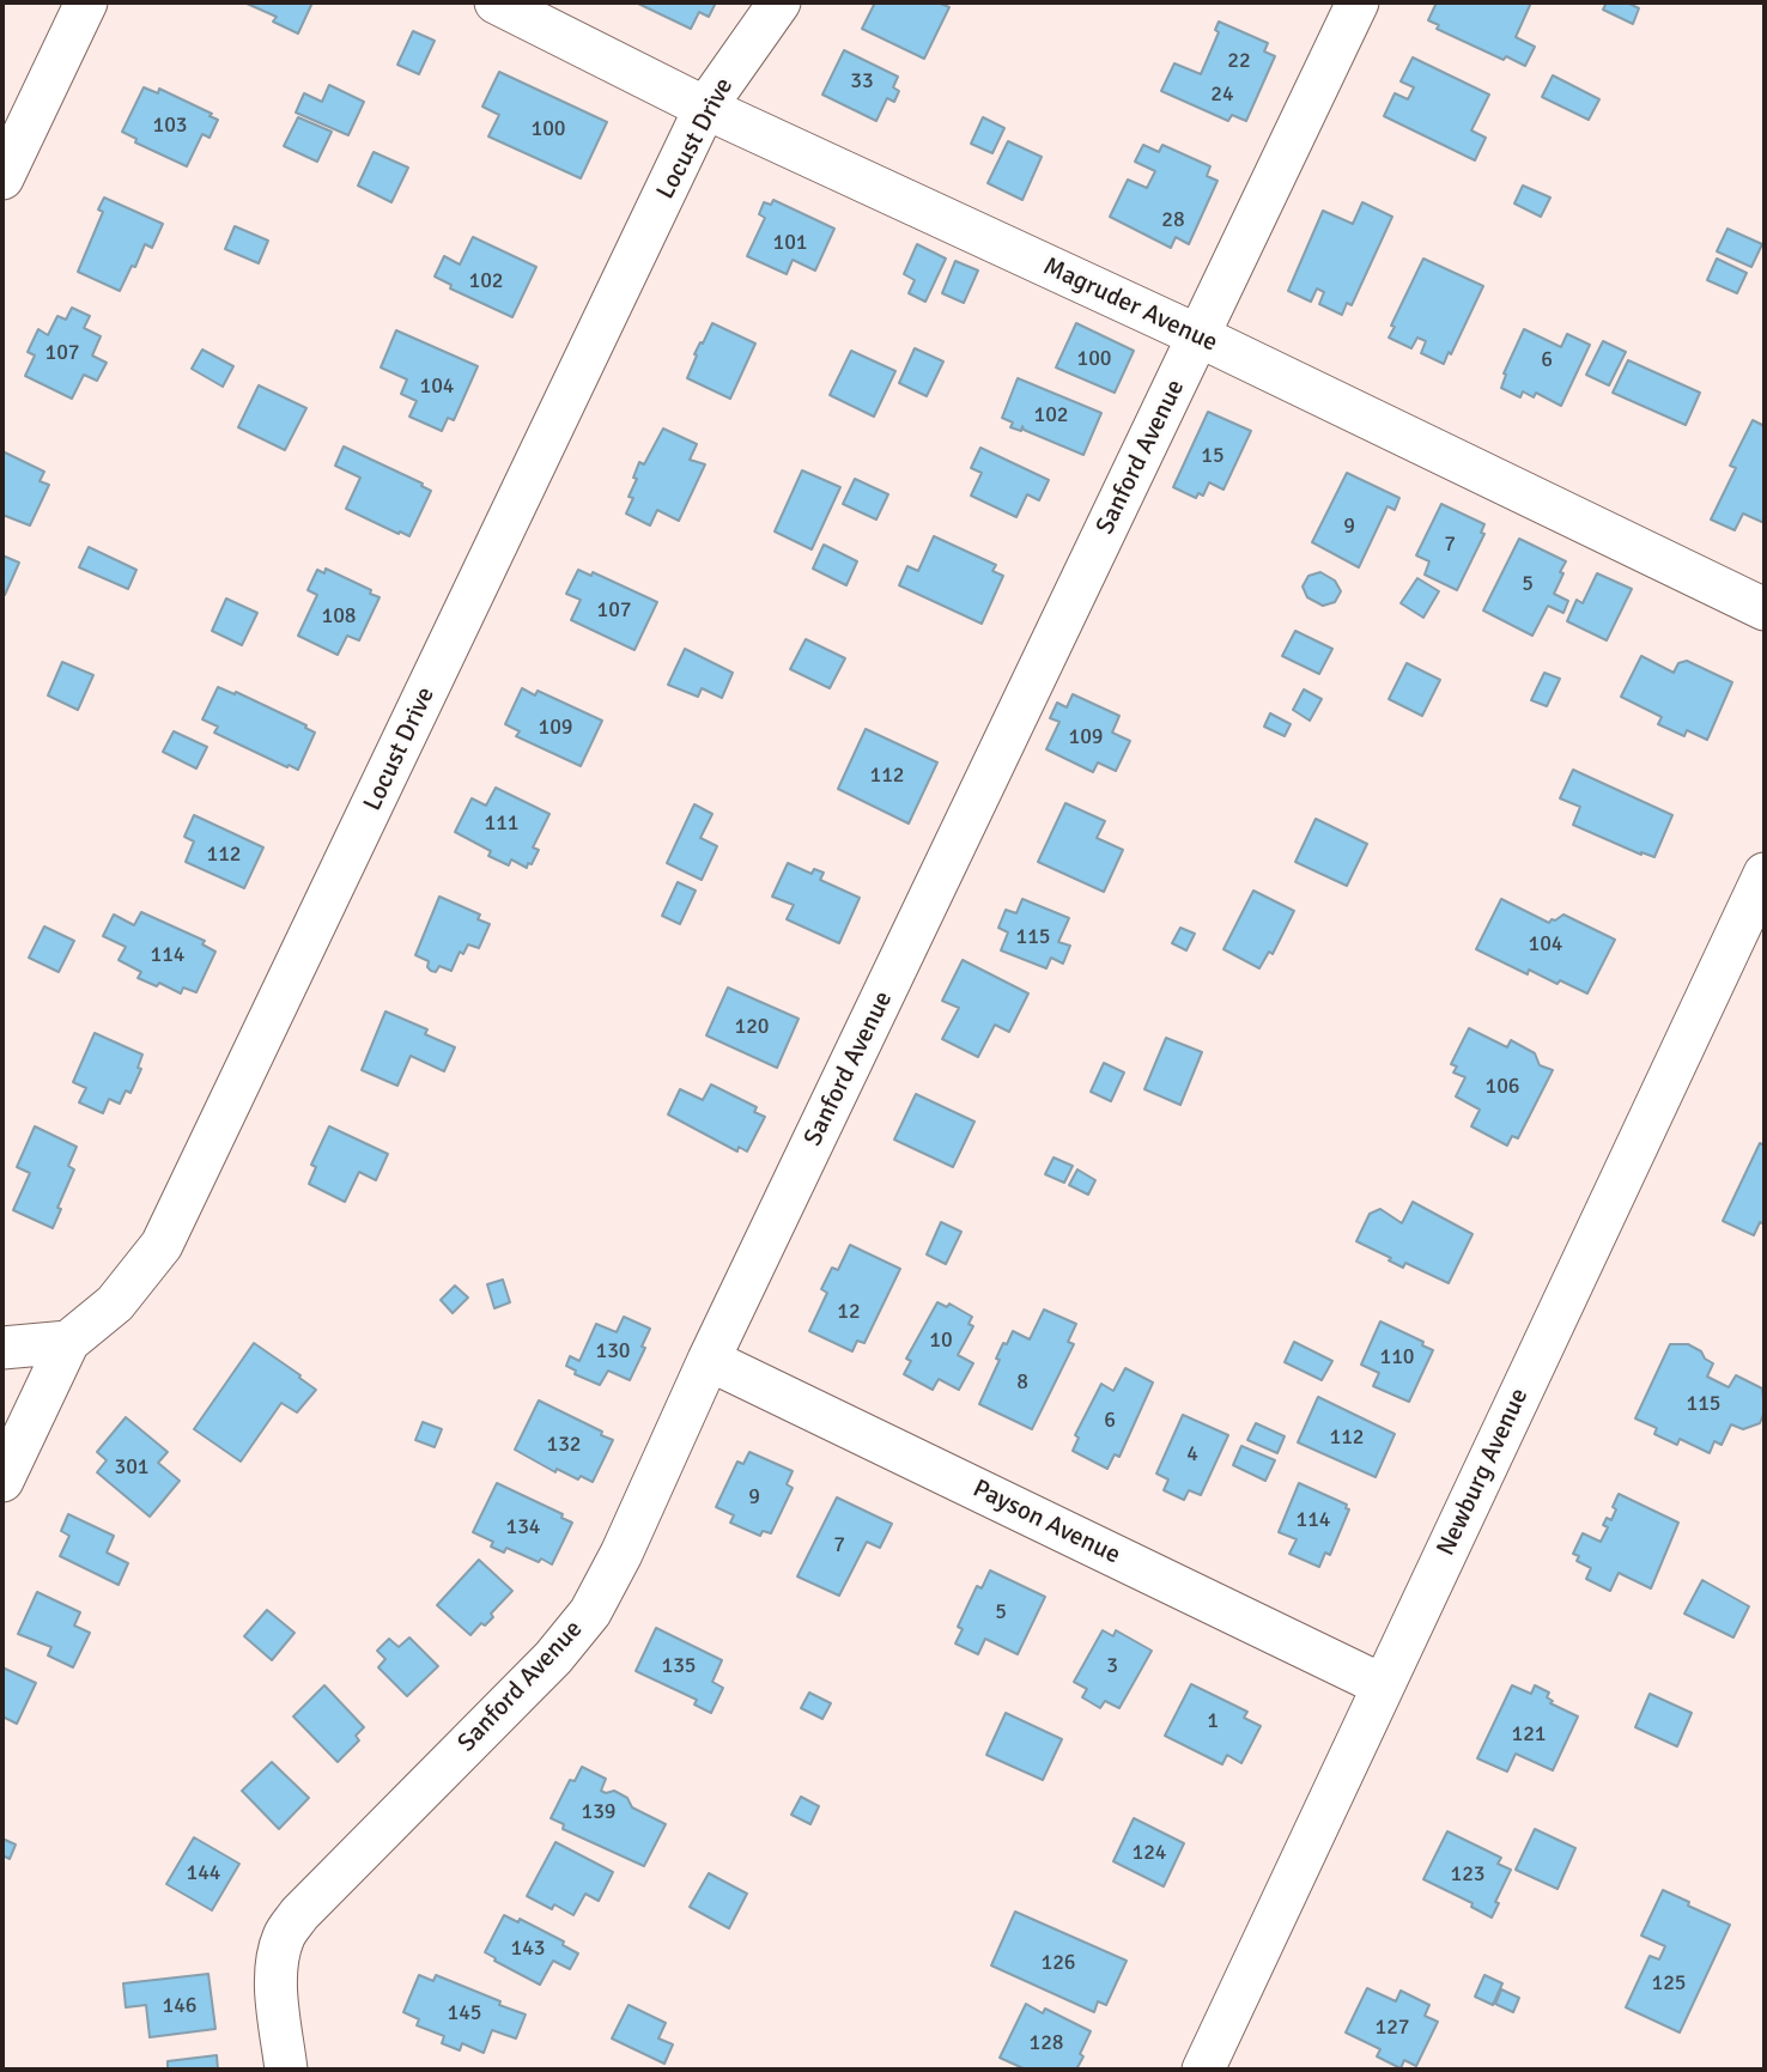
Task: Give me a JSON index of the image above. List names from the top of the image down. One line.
{"streets":{"street":["Locust Drive","Magruder Avenue","Sanford Avenue","Newburg Avenue","Payson Avenue"]},"crossings":[["Locust Drive","Magruder Avenue"],["Magruder Avenue","Sanford Avenue"],["Sanford Avenue","Payson Avenue"],["Newburg Avenue","Payson Avenue"]],"house_numbers":["22","33","24","103","100","28","101","102","107","100","6","104","102","15","9","7","5","107","108","109","109","112","111","112","115","104","114","120","106","12","10","130","110","8","115","6","112","132","4","301","9","114","134","7","5","135","3","1","121","139","124","144","123","143","126","125","146","145","127","128"]}
